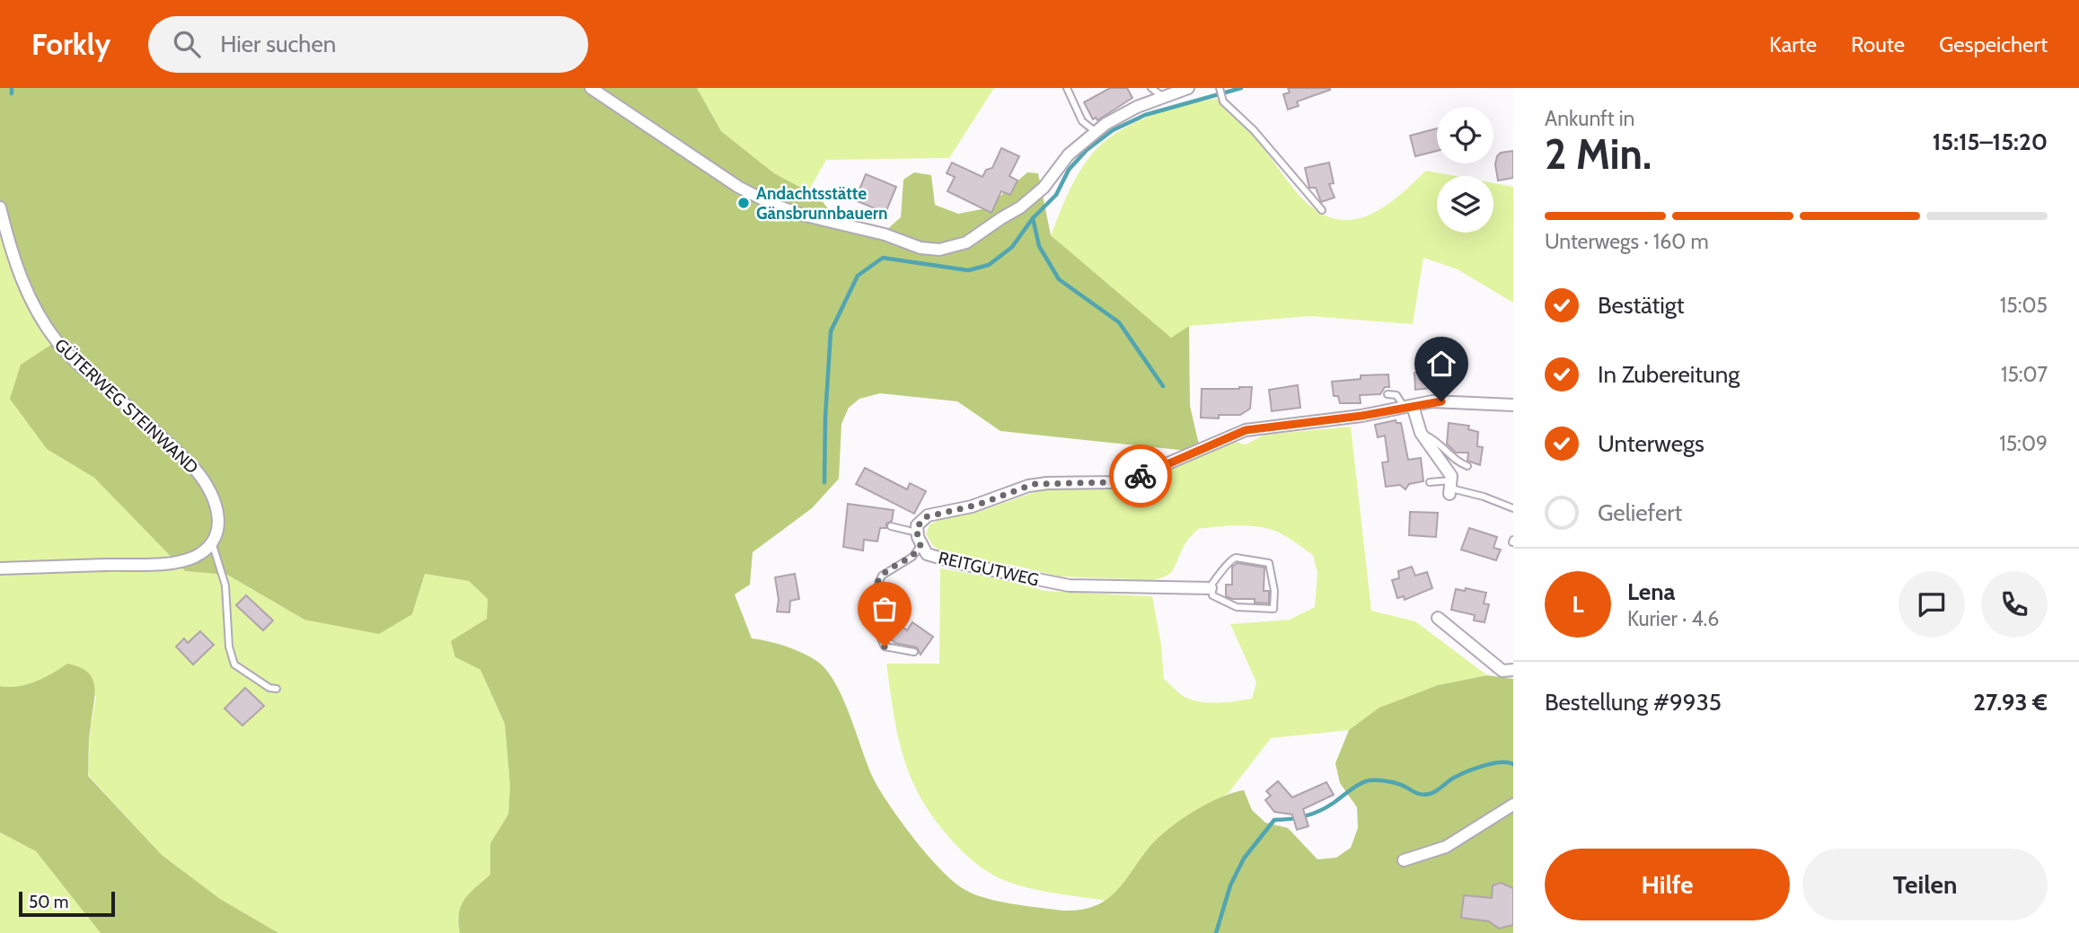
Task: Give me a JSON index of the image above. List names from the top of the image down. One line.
{"streets":{"street":["GÜTERWEG STEINWAND","REITGUTWEG"]},"places":["Andachtsstätte Gänsbrunnbauern"],"scale_bar":"50 m","page":{"header":"Forkly","search":"Hier suchen","nav":["Karte","Route","Gespeichert"],"heading":["2 Min.","Ankunft in","15:15–15:20"],"panel":["Lena","Kurier · 4.6","Bestellung #9935","27.93 €"],"bar":"Unterwegs · 160 m","list":[["Bestätigt","15:05"],["In Zubereitung","15:07"],["Unterwegs","15:09"],"Geliefert"],"round":"L","buttons":["Hilfe","Teilen"],"scale":"50 m"}}
